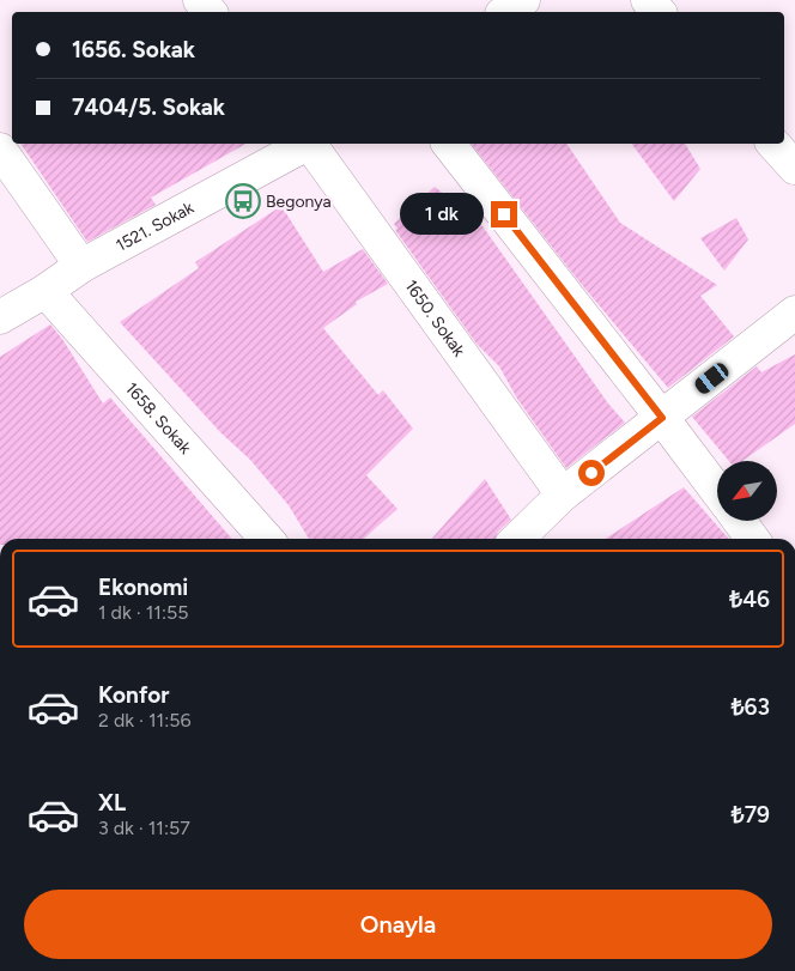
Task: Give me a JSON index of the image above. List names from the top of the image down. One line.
{"streets":{"street":["1521. Sokak","1650. Sokak","1658. Sokak"]},"crossings":[["1521. Sokak","1658. Sokak"]],"places":{"bus stop":["Begonya"]},"north":"bottom left","page":{"banner":["1656. Sokak","7404/5. Sokak"],"bubble":"1 dk","list":[{"name":"Ekonomi","note":"1 dk · 11:55","value":"₺46"},{"name":"Konfor","note":"2 dk · 11:56","value":"₺63"},{"name":"XL","note":"3 dk · 11:57","value":"₺79"}],"buttons":"Onayla"}}
